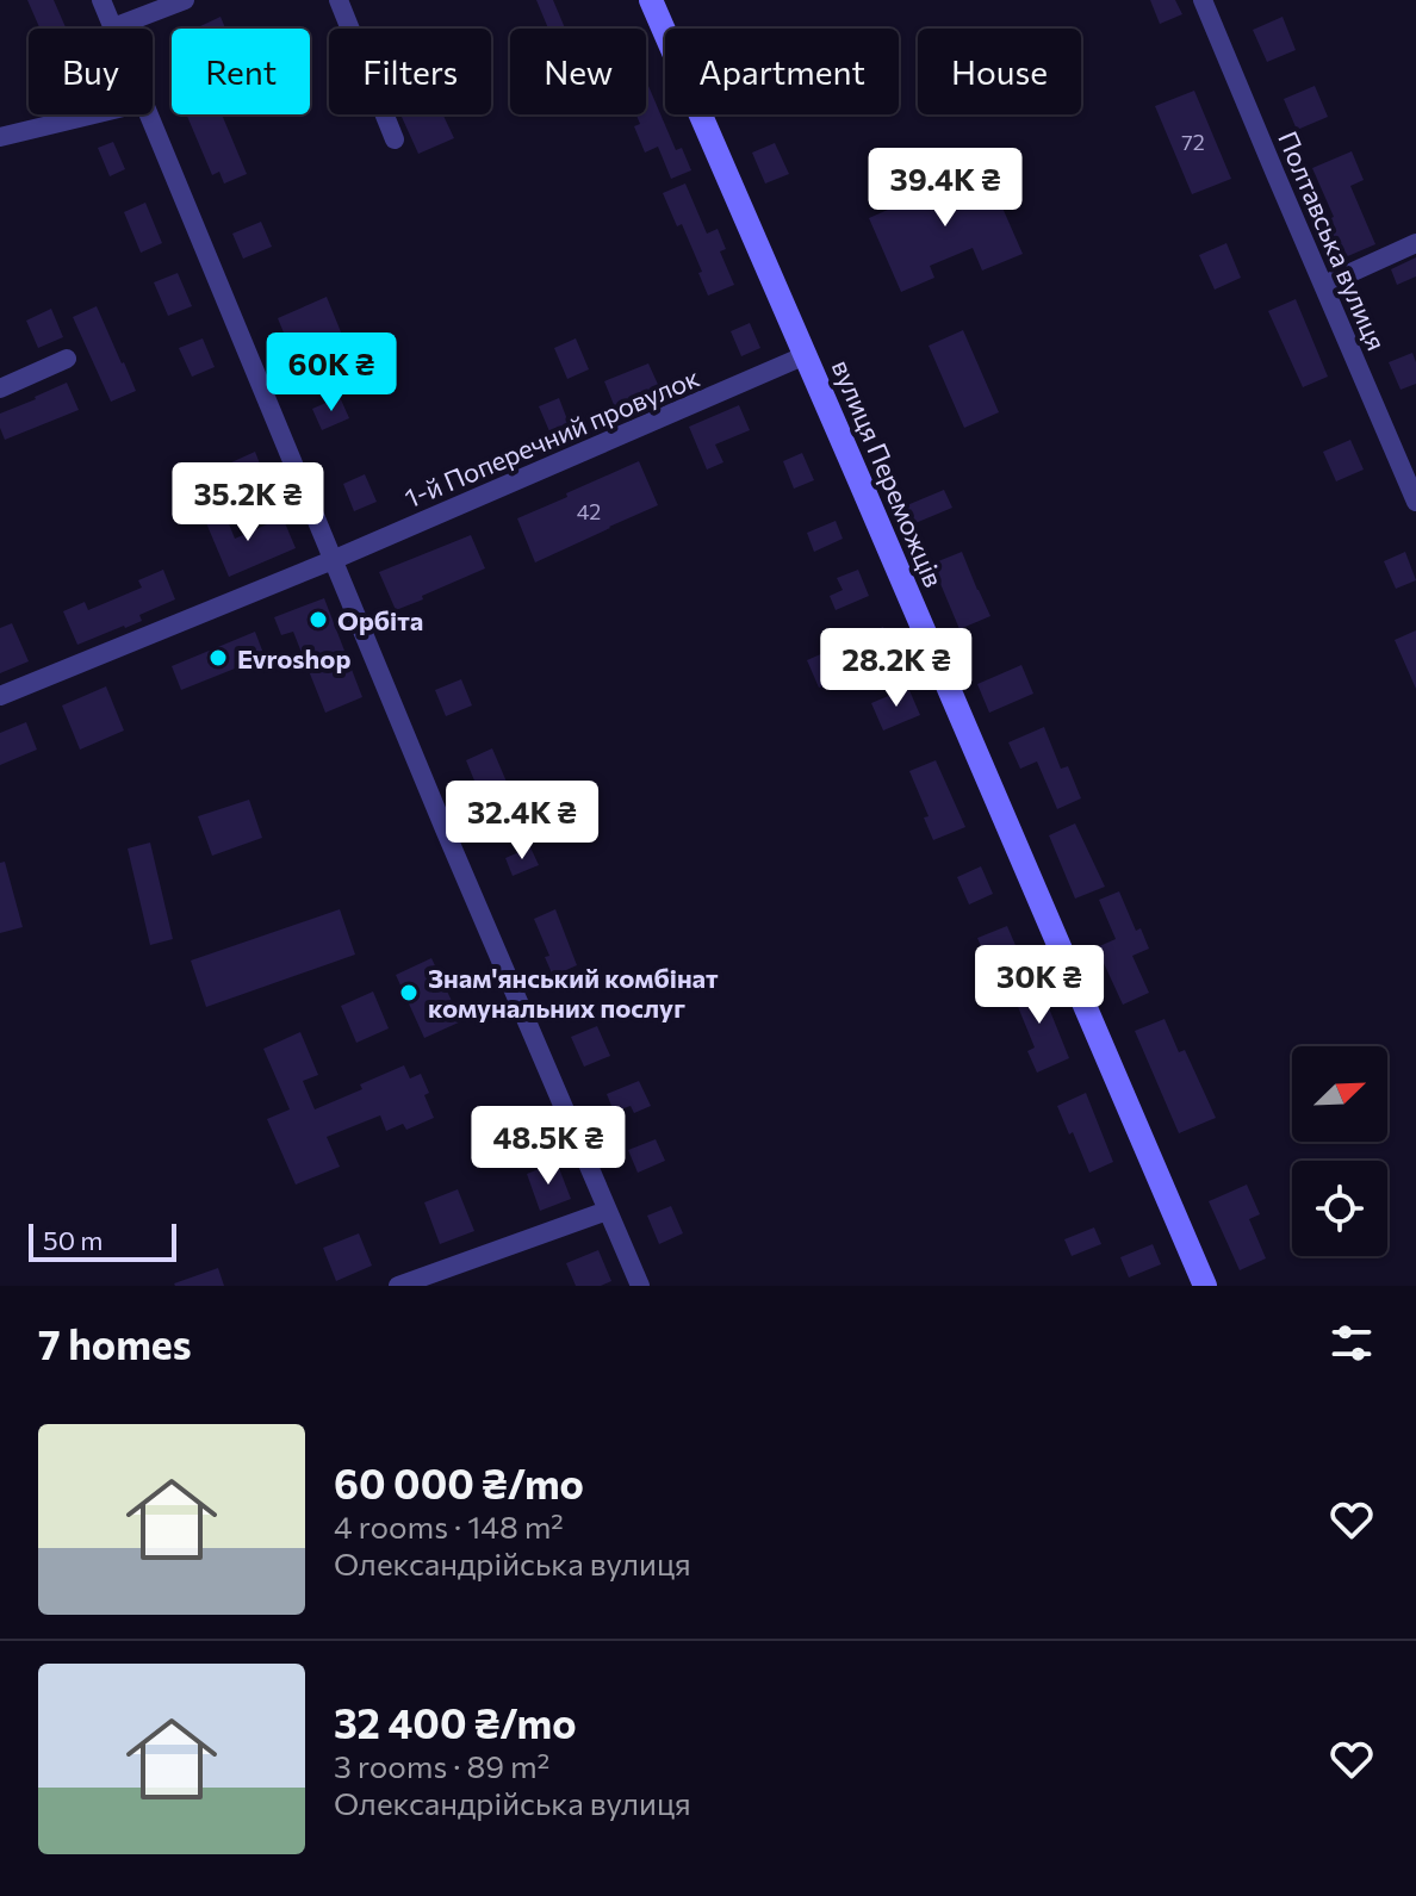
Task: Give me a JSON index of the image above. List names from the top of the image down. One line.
{"streets":{"street":["Полтавська вулиця","1-й Поперечний провулок","вулиця Переможців"]},"crossings":[["1-й Поперечний провулок","вулиця Переможців"]],"places":["Орбіта","Evroshop","Знам'янський комбінат комунальних послуг"],"house_numbers":["72","42"],"scale_bar":"50 m","north":"top right","page":{"chip":["Buy","Rent","Filters","New","Apartment","House"],"price":["39.4K ₴","60K ₴","35.2K ₴","28.2K ₴","32.4K ₴","30K ₴","48.5K ₴"],"scale":"50 m","heading":"7 homes","list":[{"name":"60 000 ₴/mo","note":"4 rooms · 148 m² · Олександрійська вулиця"},{"name":"32 400 ₴/mo","note":"3 rooms · 89 m² · Олександрійська вулиця"}]}}
